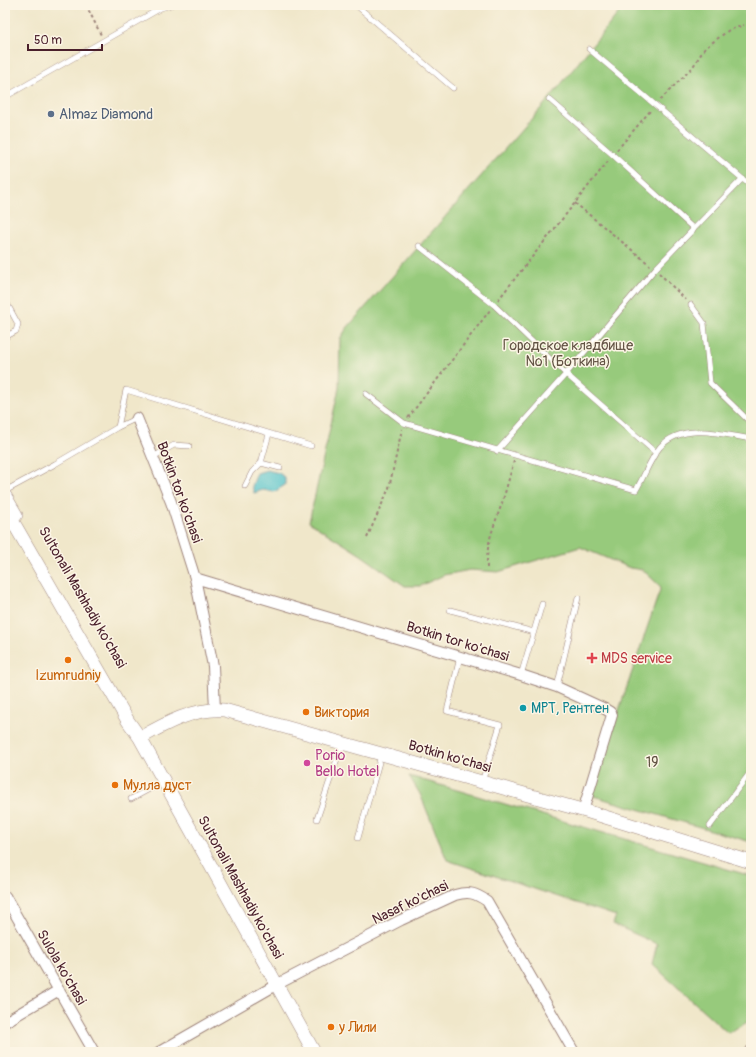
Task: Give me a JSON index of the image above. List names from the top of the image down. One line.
{"streets":{"street":["Botkin tor ko'chasi","Sultonali Mashhadiy ko'chasi","Botkin ko'chasi","Nasaf ko'chasi","Sulola ko'chasi"]},"crossings":[["Botkin tor ko'chasi","Botkin ko'chasi"],["Sultonali Mashhadiy ko'chasi","Botkin ko'chasi"],["Sultonali Mashhadiy ko'chasi","Nasaf ko'chasi"]],"parks":["Городское кладбище №1 (Боткина)","19"],"places":{"other":["Almaz Diamond","Izumrudniy","МРТ, Рентген","Виктория","Porio Bello Hotel","Мулла дуст","у Лили"],"health":["MDS service"]},"scale_bar":"50 m"}
